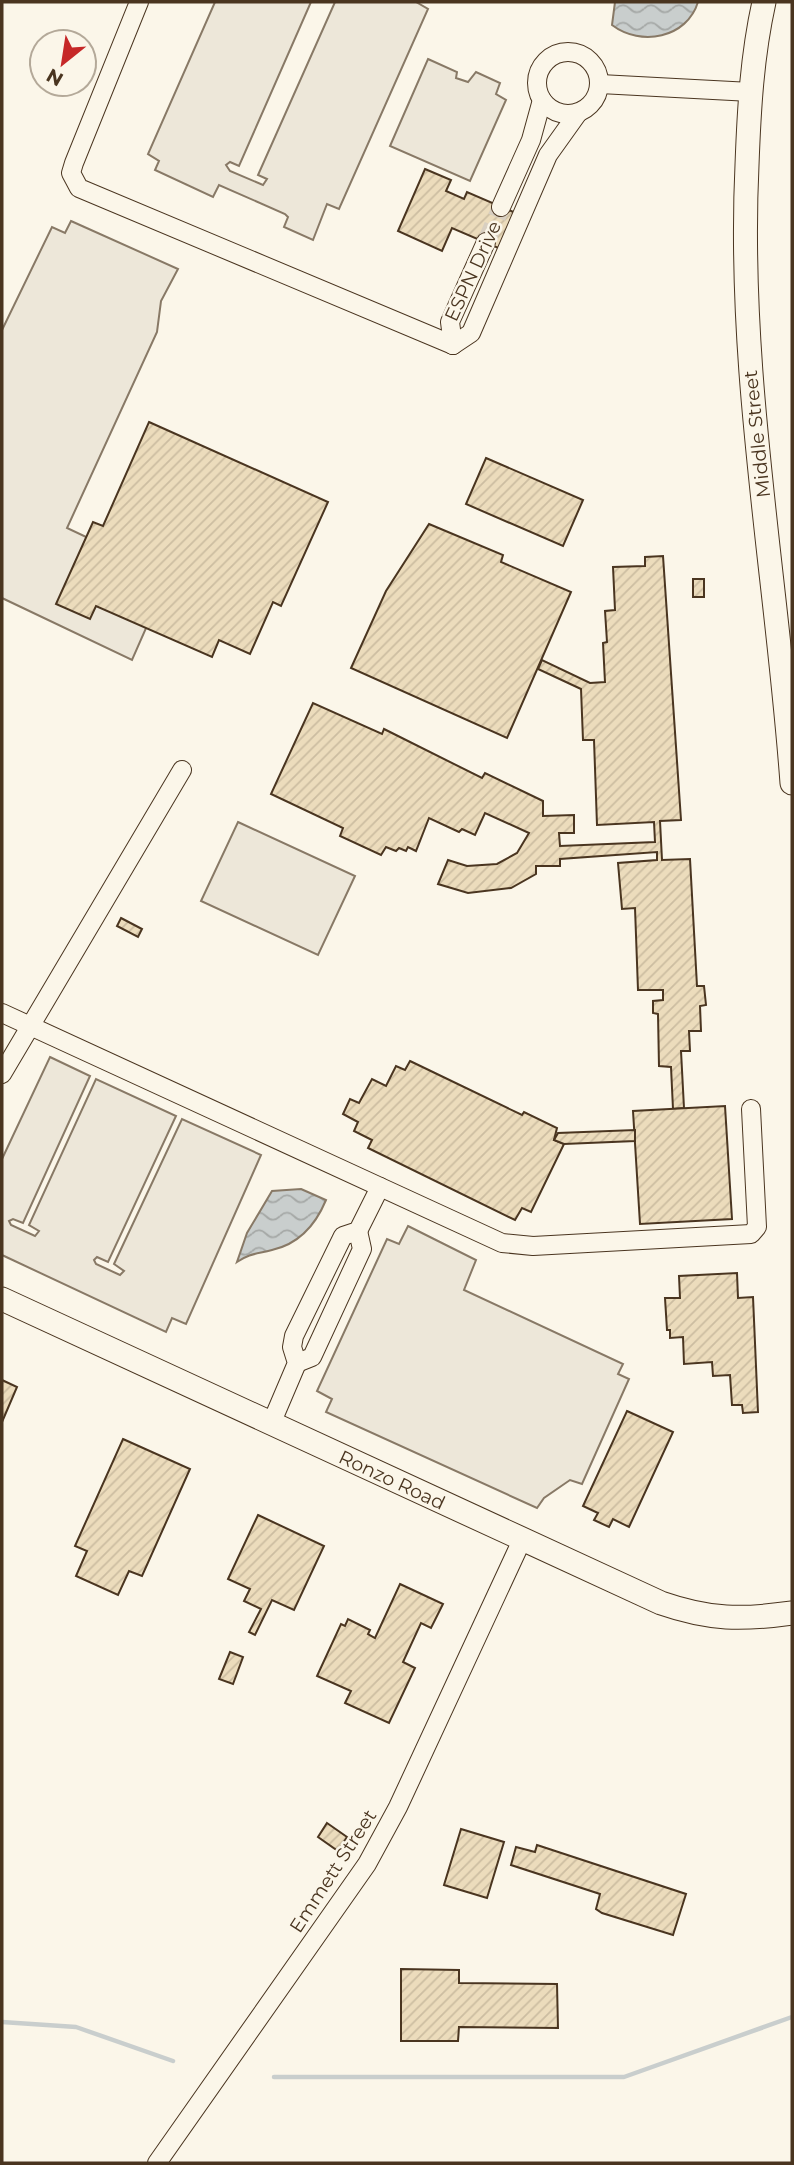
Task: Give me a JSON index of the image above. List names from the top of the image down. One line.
{"streets":{"main road":["Middle Street","Ronzo Road"],"street":["ESPN Drive","Emmett Street"]},"crossings":[["Ronzo Road","Emmett Street"]],"north":"bottom left"}
